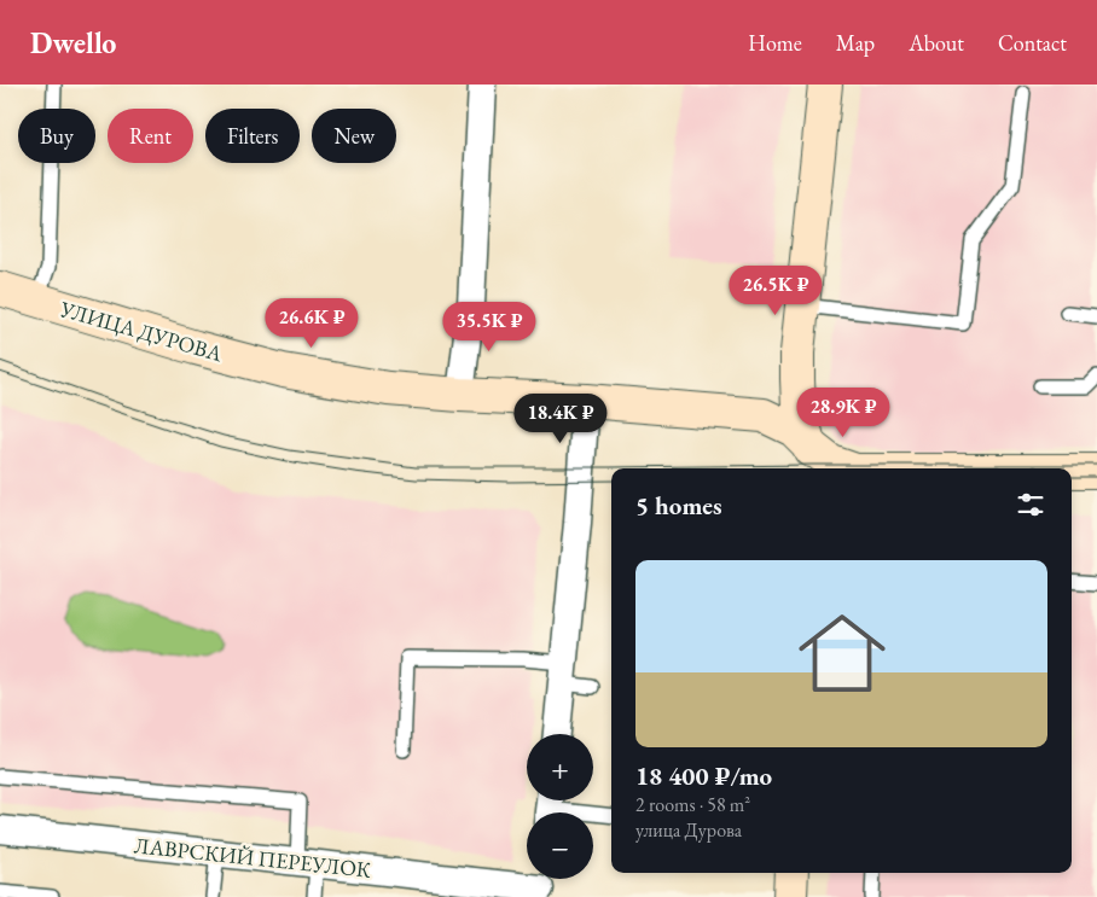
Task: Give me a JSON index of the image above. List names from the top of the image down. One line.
{"streets":{"main road":["УЛИЦА ДУРОВА"],"street":["ЛАВРСКИЙ ПЕРЕУЛОК"]},"page":{"header":"Dwello","nav":["Home","Map","About","Contact"],"chip":["Buy","Rent","Filters","New"],"price":["26.5K ₽","26.6K ₽","35.5K ₽","28.9K ₽","18.4K ₽"],"heading":"5 homes","list":[{"name":"18 400 ₽/mo","note":"2 rooms · 58 m² · улица Дурова"}],"map_buttons":["+","−"]}}
